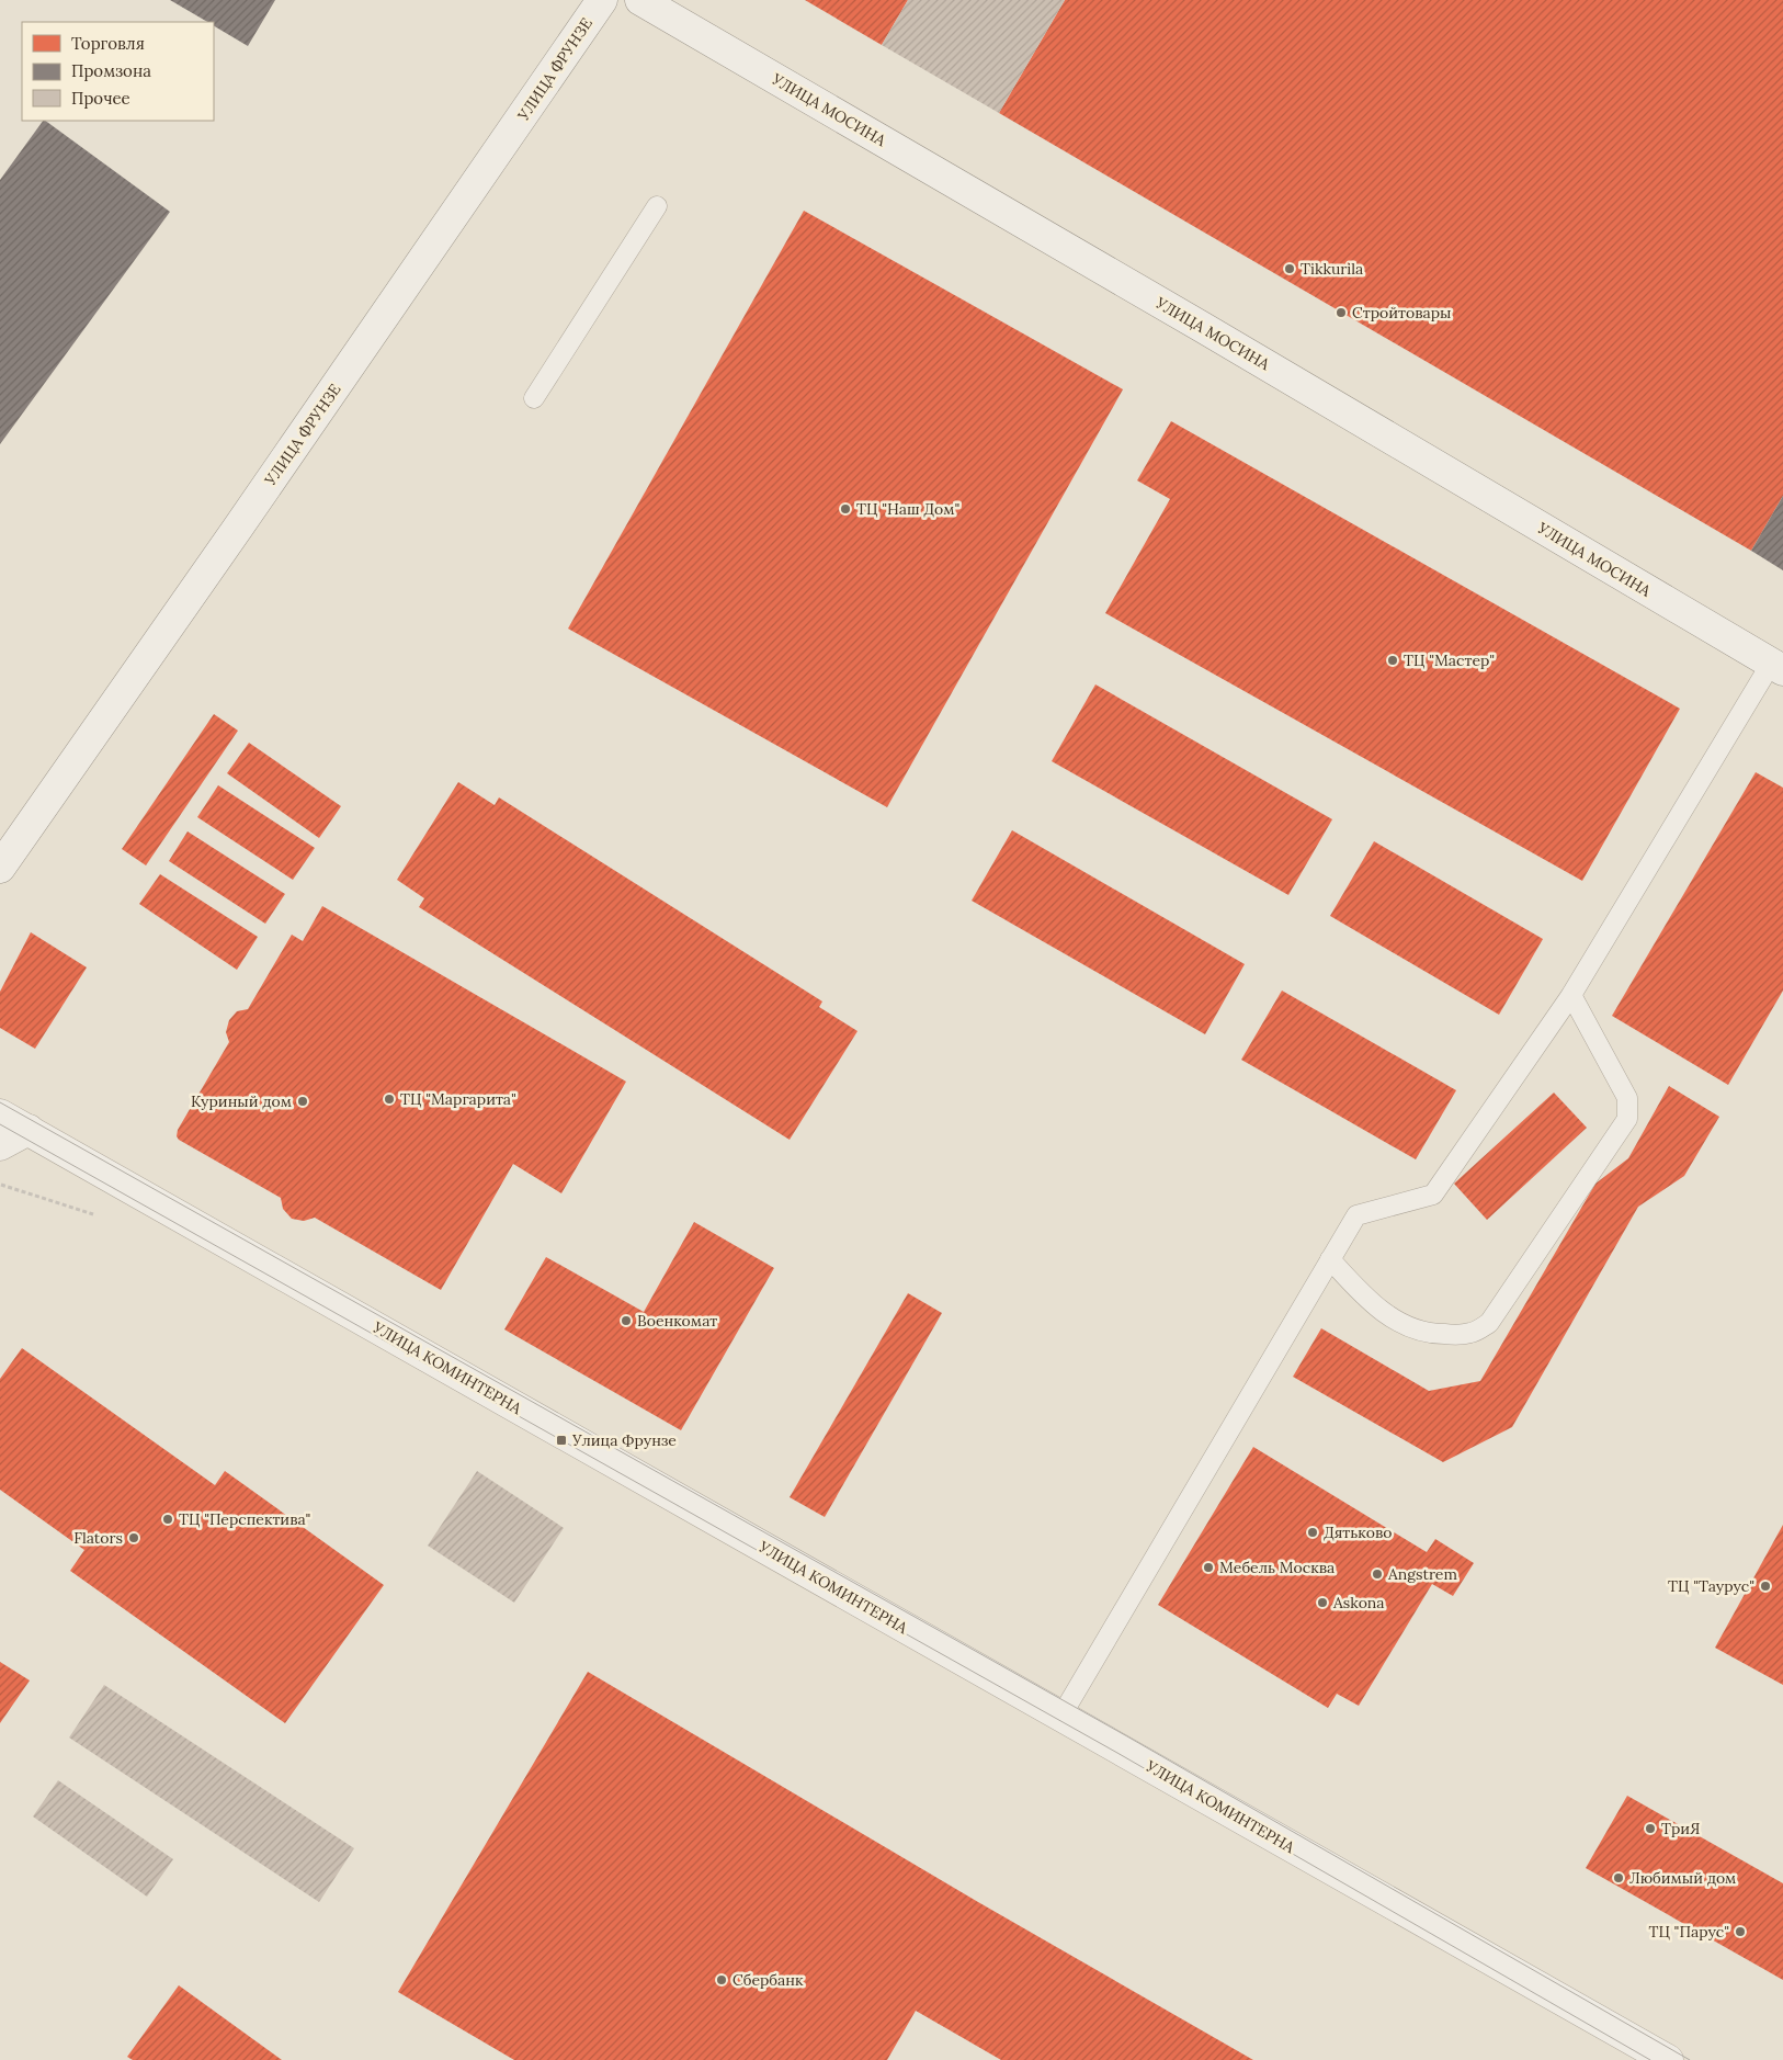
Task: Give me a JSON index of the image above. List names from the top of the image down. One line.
{"streets":{"street":["УЛИЦА ФРУНЗЕ","УЛИЦА МОСИНА","УЛИЦА КОМИНТЕРНА"]},"places":{"other":["Tikkurila","Стройтовары","ТЦ \"Наш Дом\"","ТЦ \"Мастер\"","ТЦ \"Маргарита\"","Куриный дом","Военкомат","ТЦ \"Перспектива\"","Дятьково","Flators","Мебель Москва","Angstrem","ТЦ \"Таурус\"","Askona","ТриЯ","Любимый дом","ТЦ \"Парус\"","Сбербанк"],"transit":["Улица Фрунзе"]},"legend":["Торговля","Промзона","Прочее"]}
